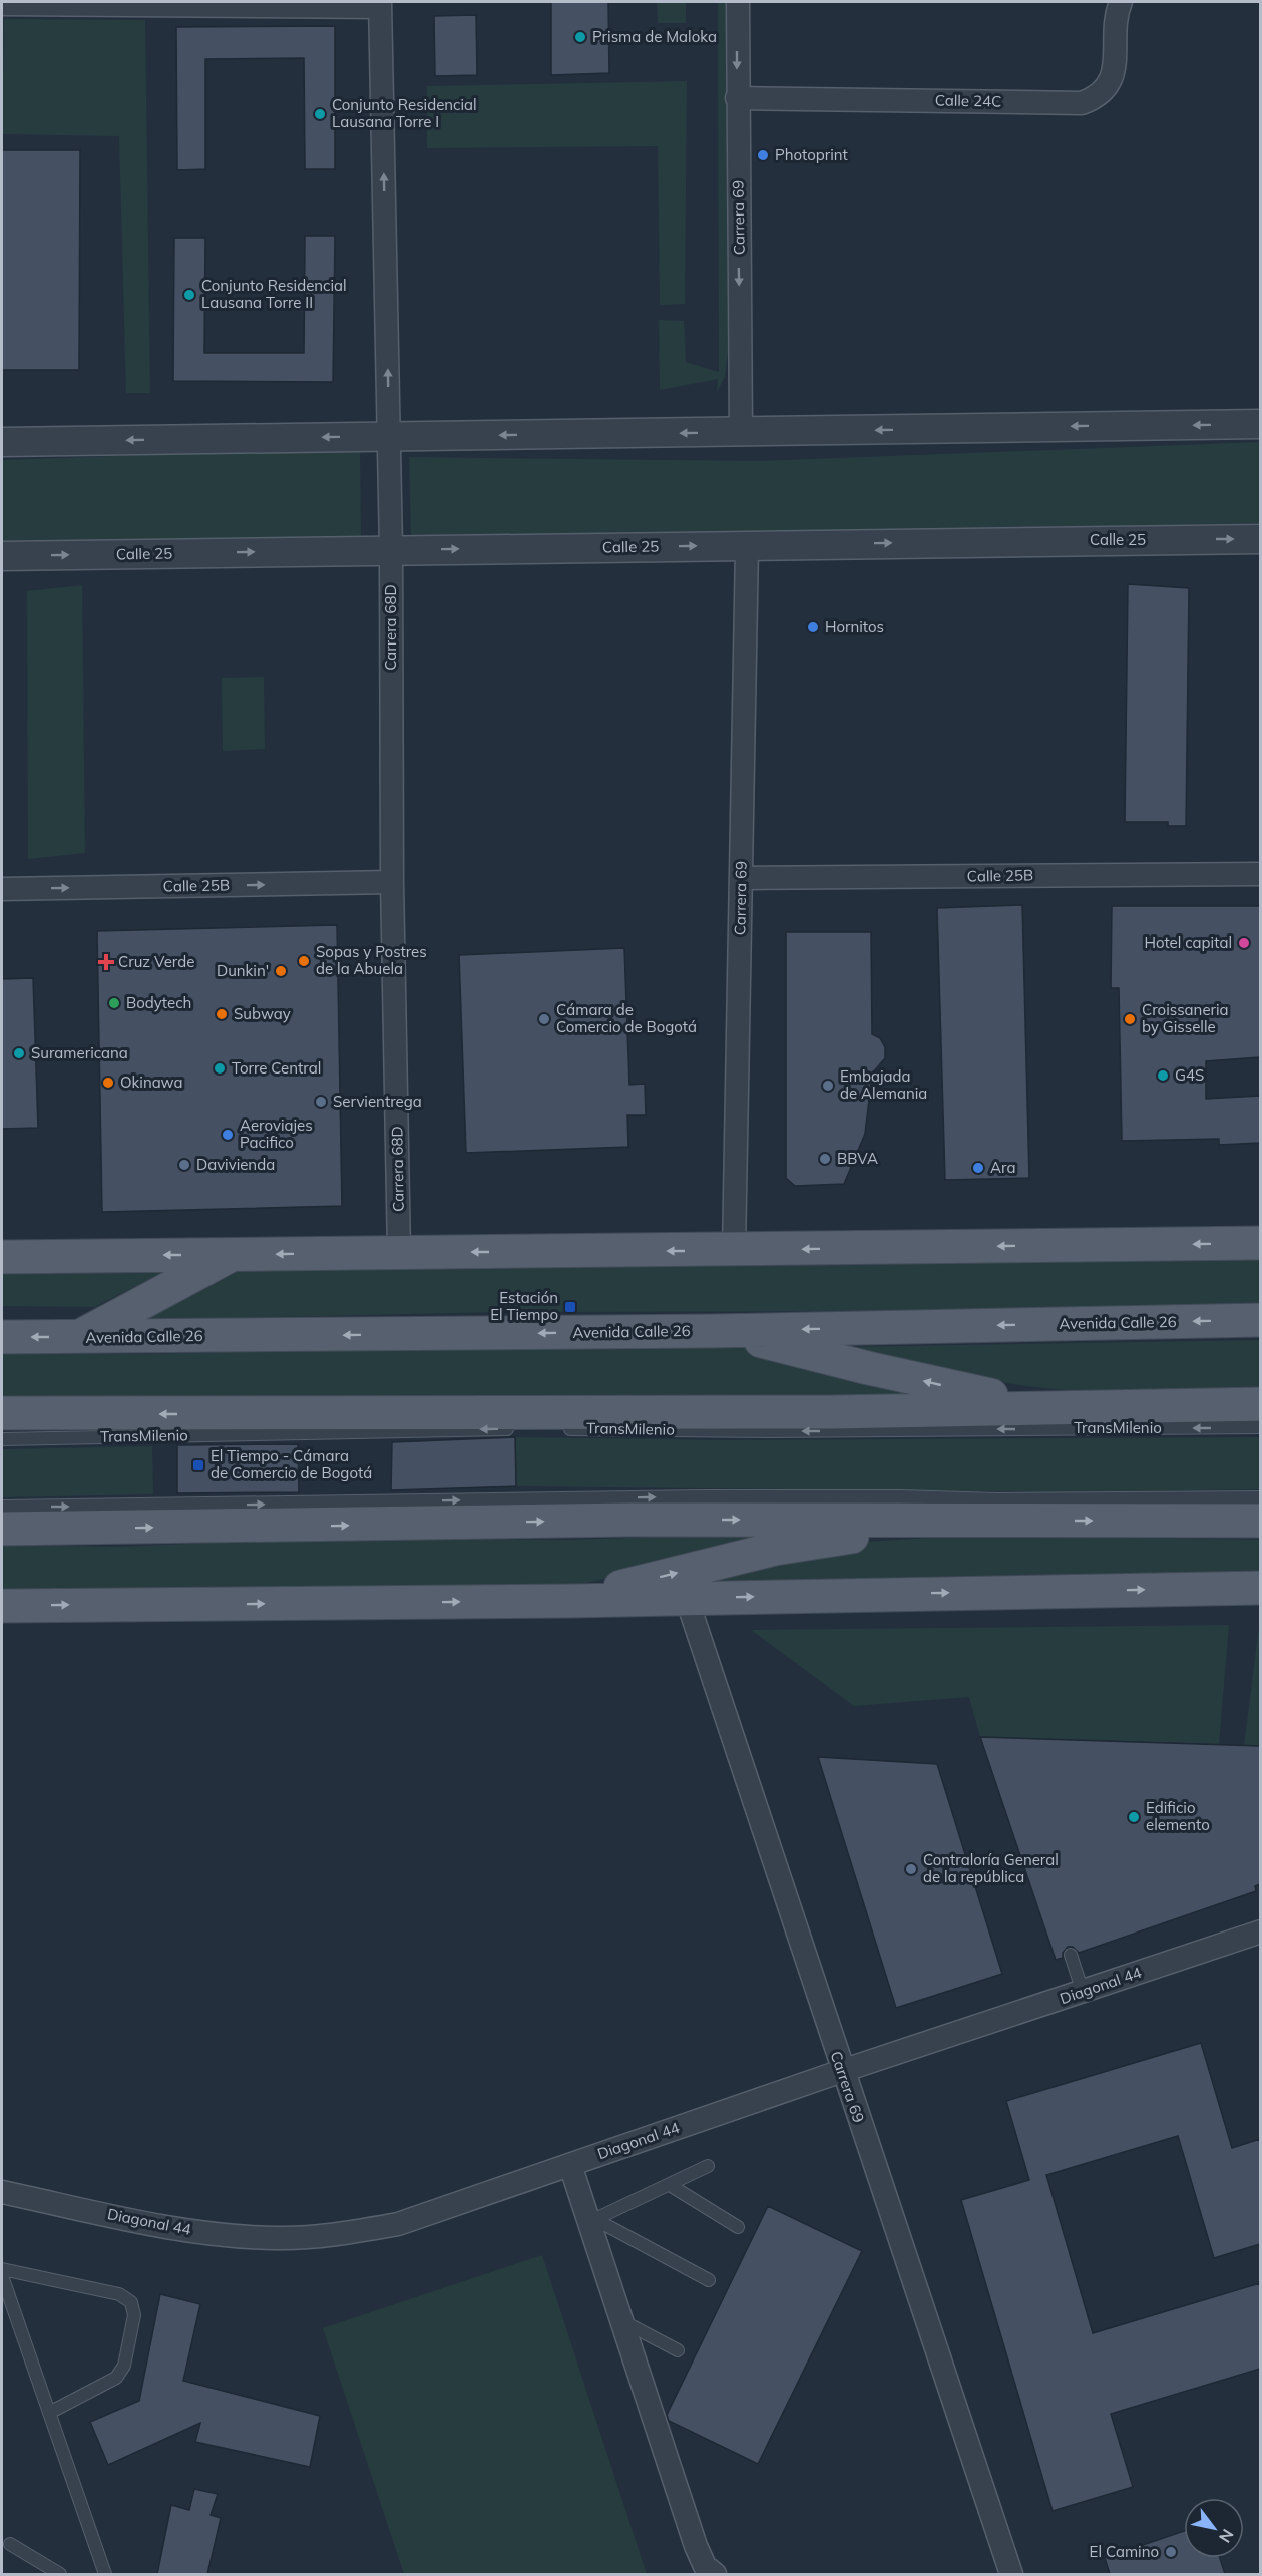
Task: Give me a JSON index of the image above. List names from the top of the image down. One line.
{"streets":{"main road":["Avenida Calle 26"],"street":["Calle 24C","Carrera 69","Calle 25","Carrera 68D","Calle 25B","Diagonal 44"],"lane":["TransMilenio"]},"crossings":[["Calle 24C","Carrera 69"],["Carrera 69","Calle 25"],["Carrera 69","Calle 25B"],["Carrera 69","Diagonal 44"],["Calle 25","Carrera 68D"],["Carrera 68D","Calle 25B"]],"one_way":["Calle 25B"],"places":{"other":["Prisma de Maloka","Conjunto Residencial Lausana Torre I","Photoprint","Conjunto Residencial Lausana Torre II","Hornitos","Hotel capital","Sopas y Postres de la Abuela","Dunkin'","Bodytech","Subway","Cámara de Comercio de Bogotá","Croissaneria by Gisselle","Suramericana","Torre Central","G4S","Okinawa","Embajada de Alemania","Servientrega","Aeroviajes Pacifico","BBVA","Davivienda","Ara","Edificio elemento","Contraloría General de la república","El Camino"],"health":["Cruz Verde"],"transit":["Estación El Tiempo","El Tiempo - Cámara de Comercio de Bogotá"]},"north":"bottom right"}
